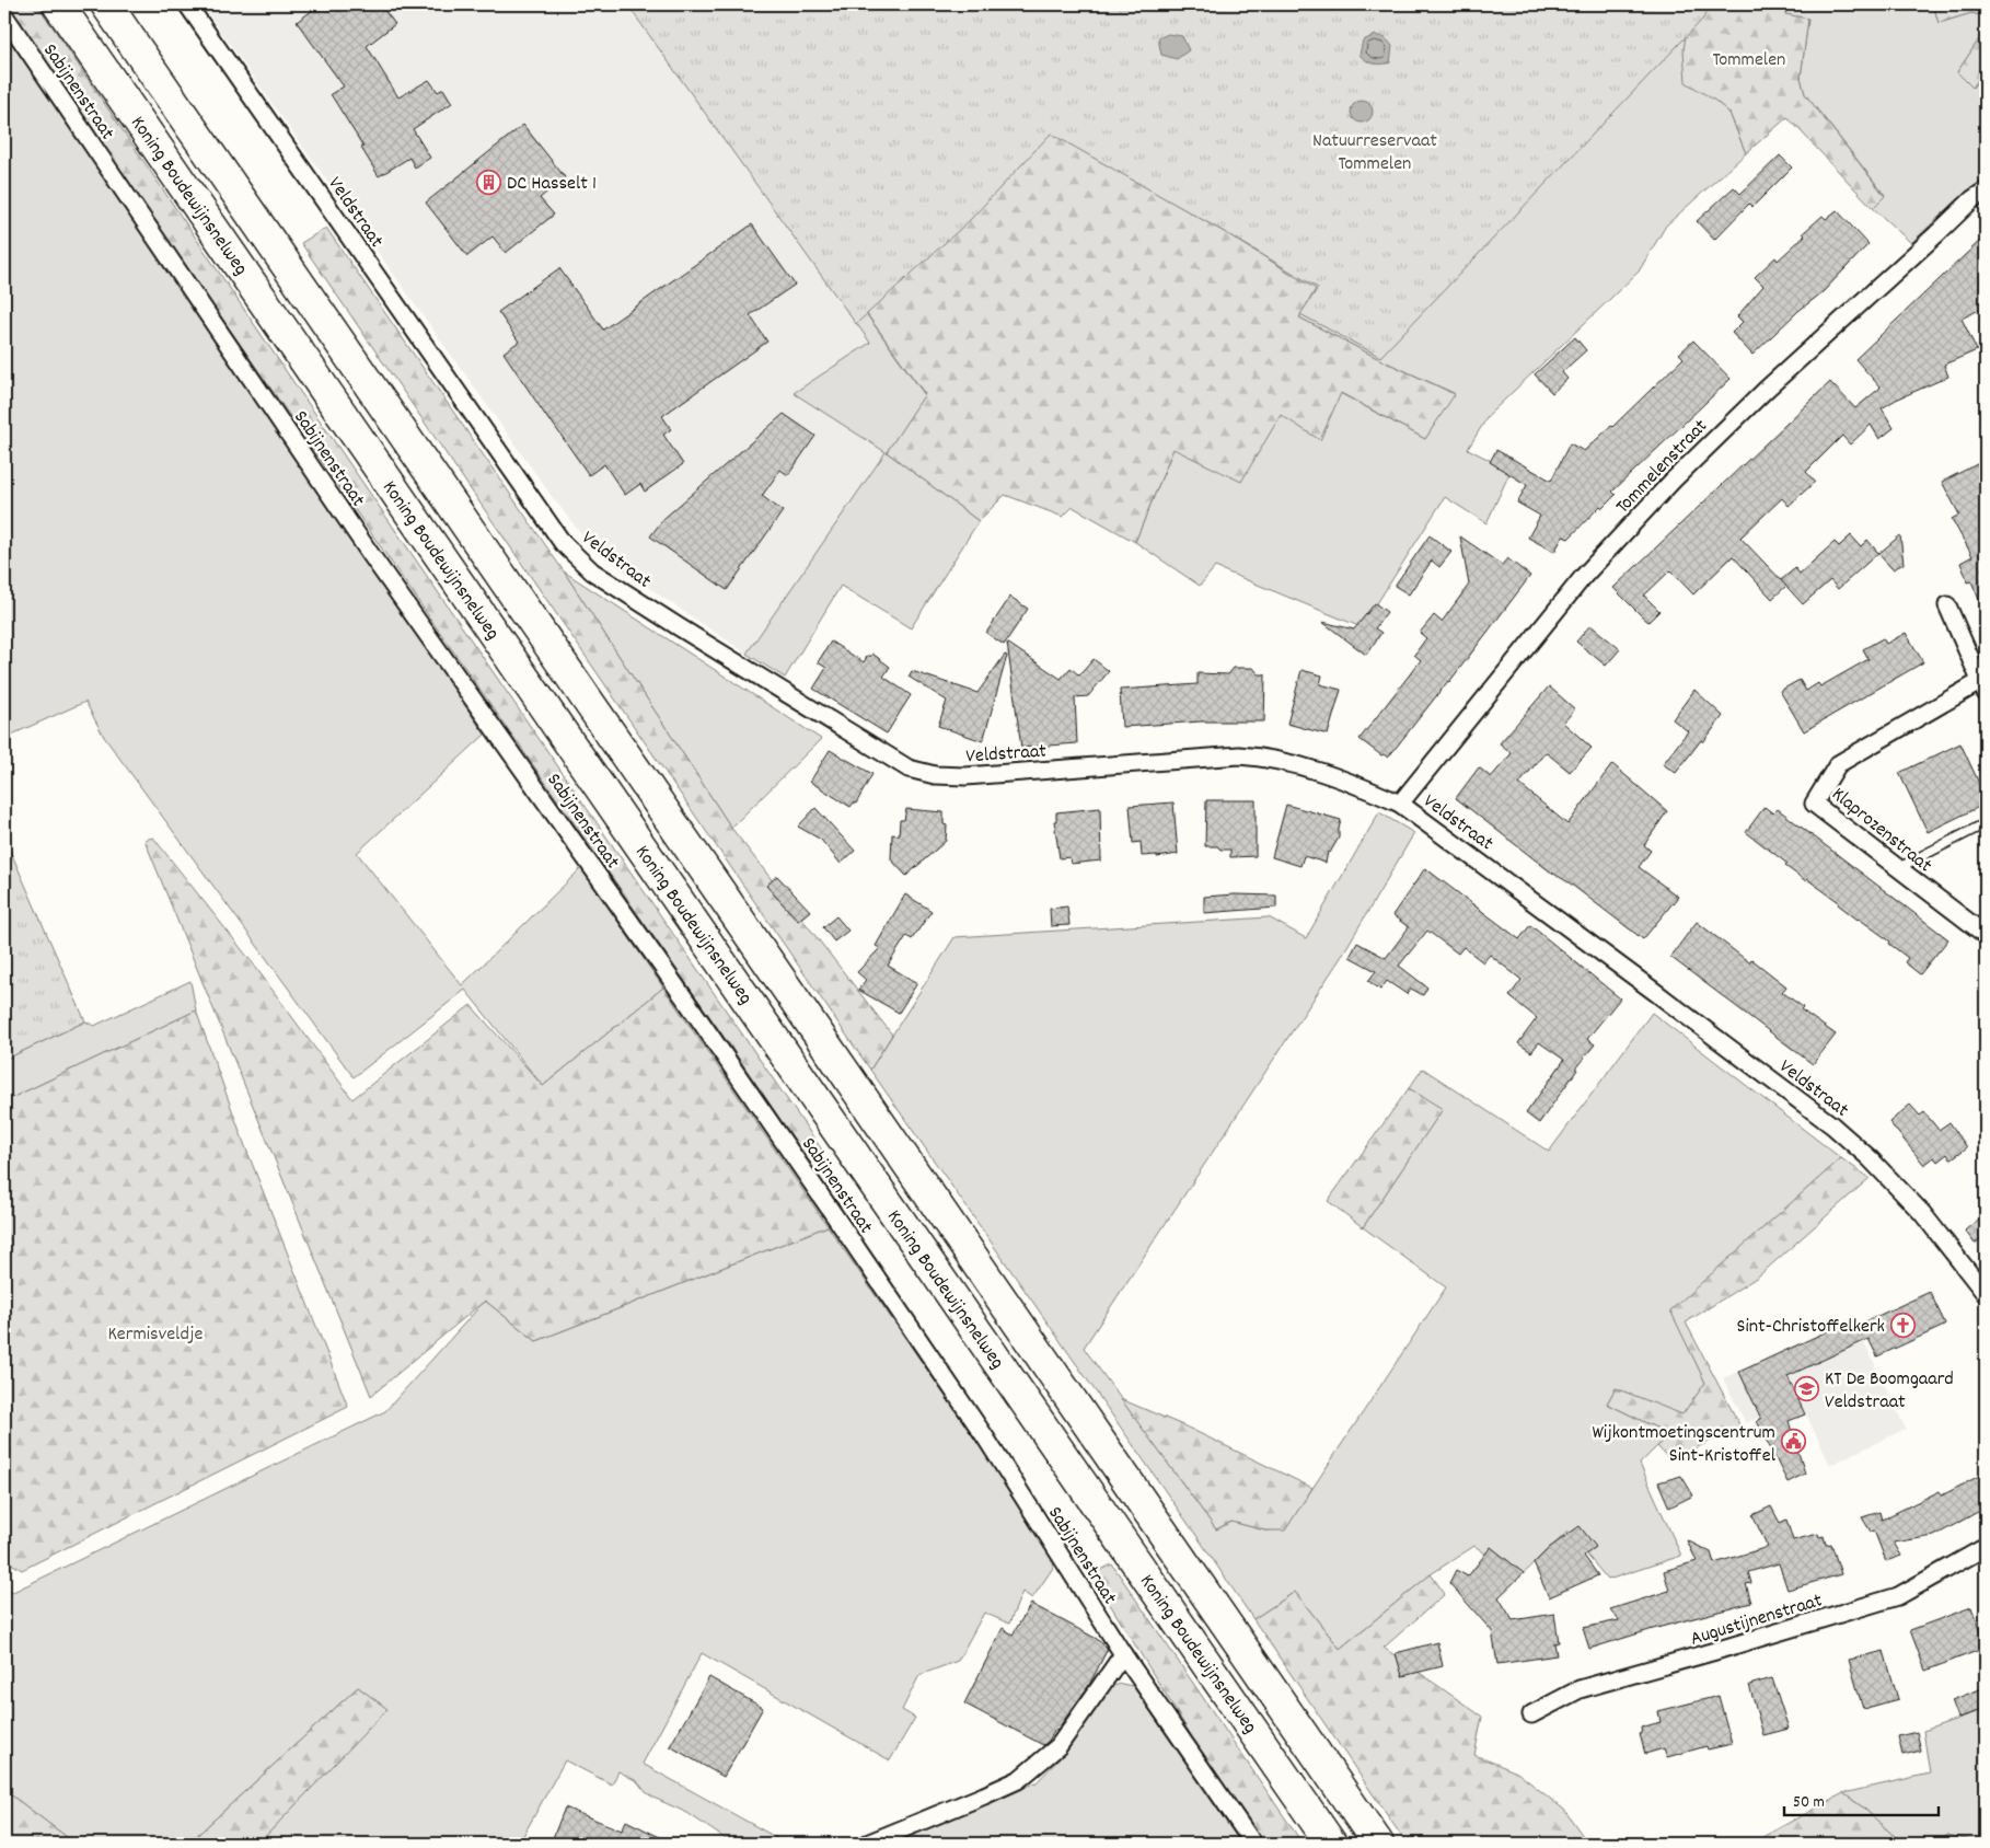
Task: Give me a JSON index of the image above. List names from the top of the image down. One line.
{"streets":{"highway":["Koning Boudewijnsnelweg"],"street":["Sabijnenstraat","Veldstraat","Tommelenstraat","Klaprozenstraat","Augustijnenstraat"]},"crossings":[["Veldstraat","Tommelenstraat"]],"parks":["Tommelen","Natuurreservaat Tommelen","Kermisveldje"],"places":{"building":["DC Hasselt 1"],"church":["Sint-Christoffelkerk"],"school or university":["KT De Boomgaard Veldstraat"],"public building":["Wijkontmoetingscentrum Sint-Kristoffel"]},"scale_bar":"50 m"}
